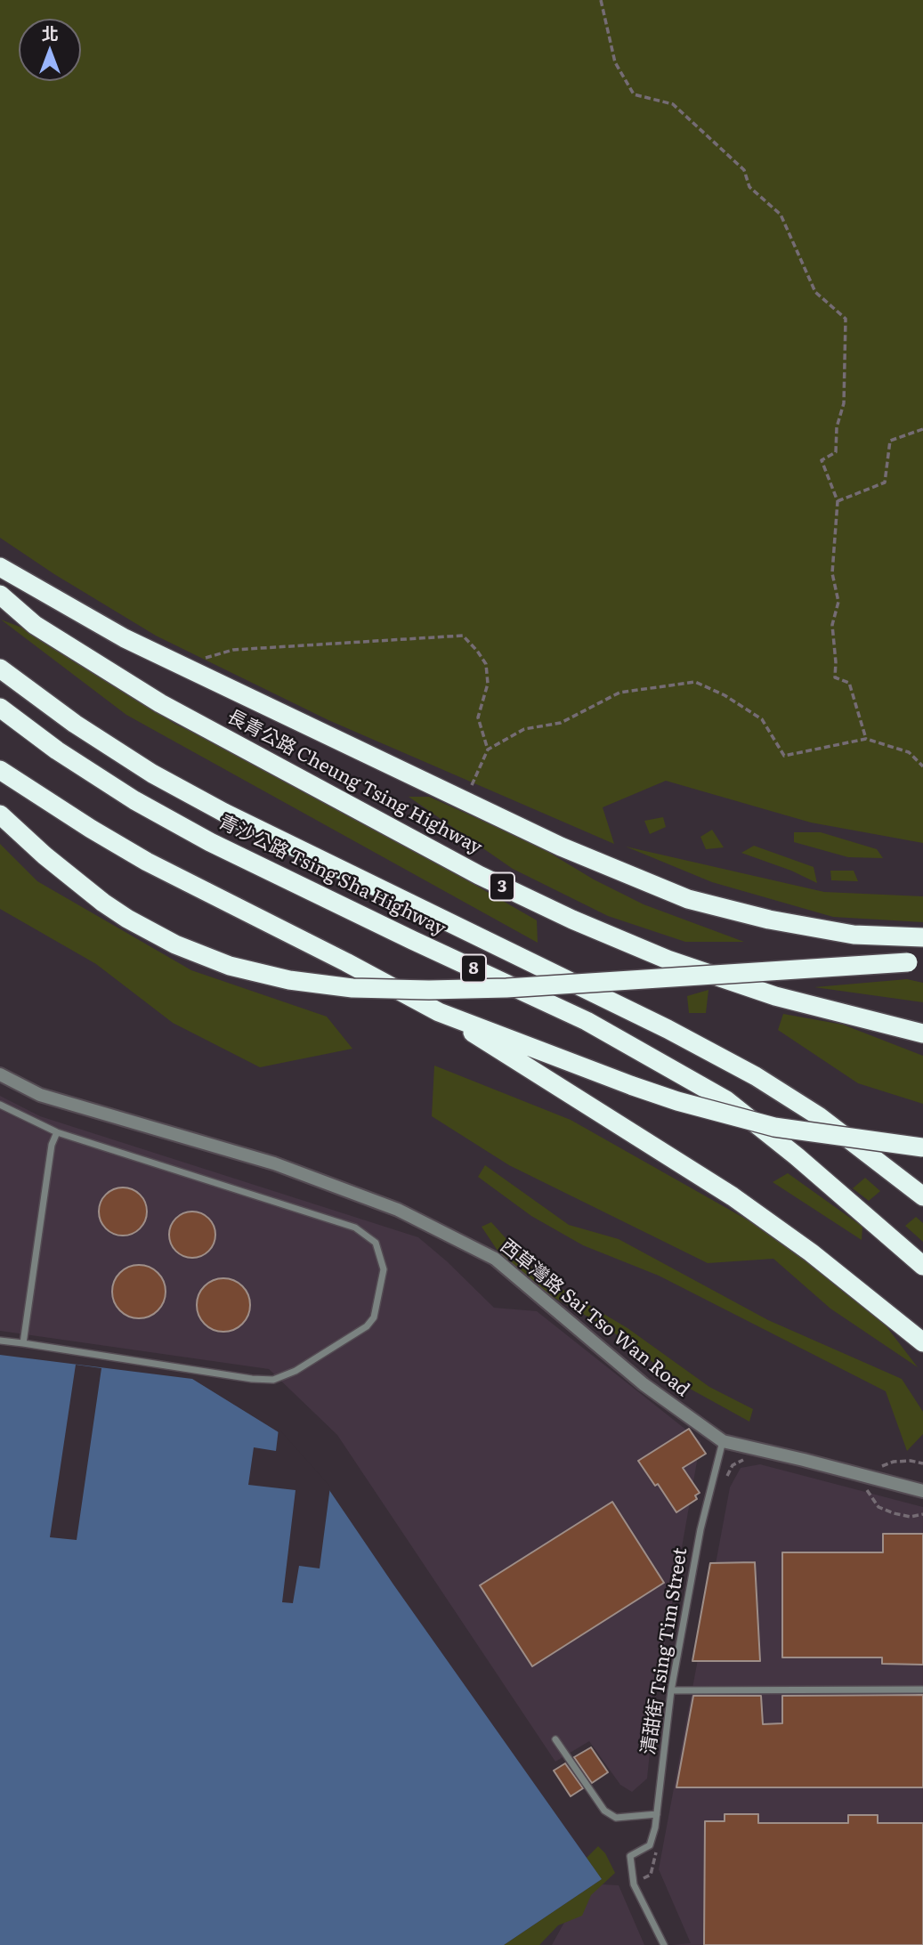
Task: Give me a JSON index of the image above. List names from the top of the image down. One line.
{"streets":{"highway":["長青公路 Cheung Tsing Highway","青沙公路 Tsing Sha Highway","3","8"],"street":["西草灣路 Sai Tso Wan Road"],"lane":["清甜街 Tsing Tim Street"]},"crossings":[["西草灣路 Sai Tso Wan Road","清甜街 Tsing Tim Street"]],"north":"top"}
